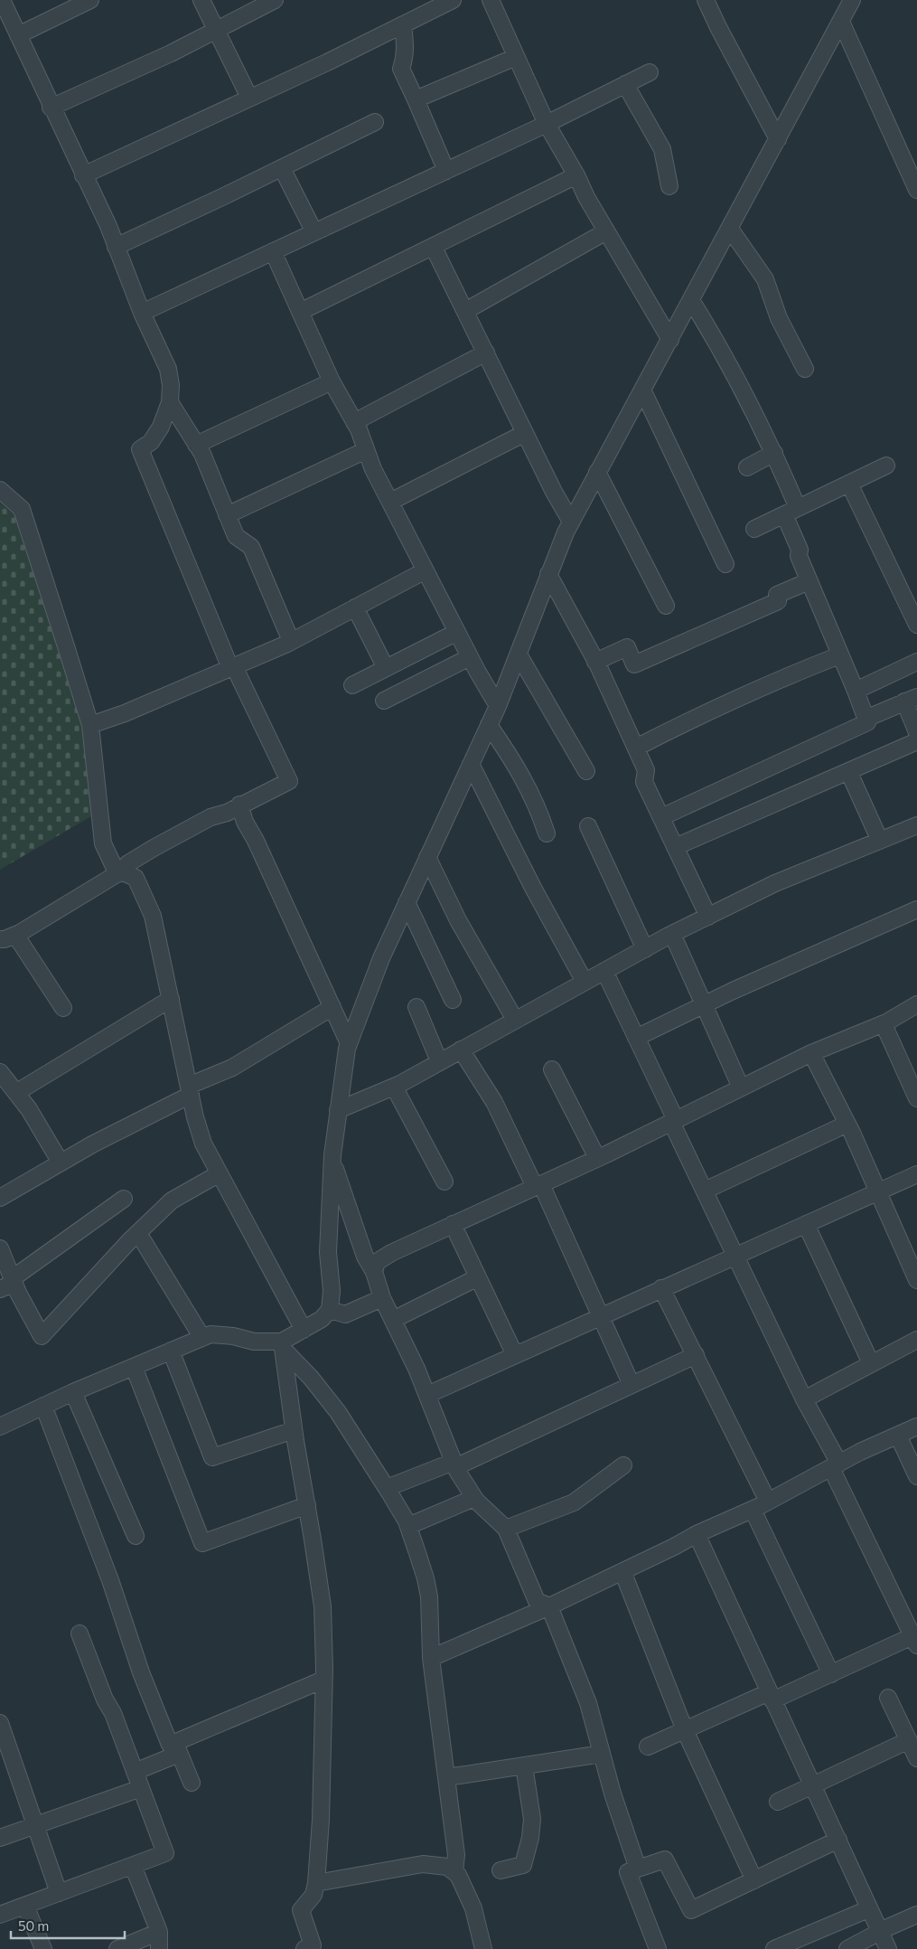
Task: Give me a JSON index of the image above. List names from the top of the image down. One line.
{"scale_bar":"50 m"}
